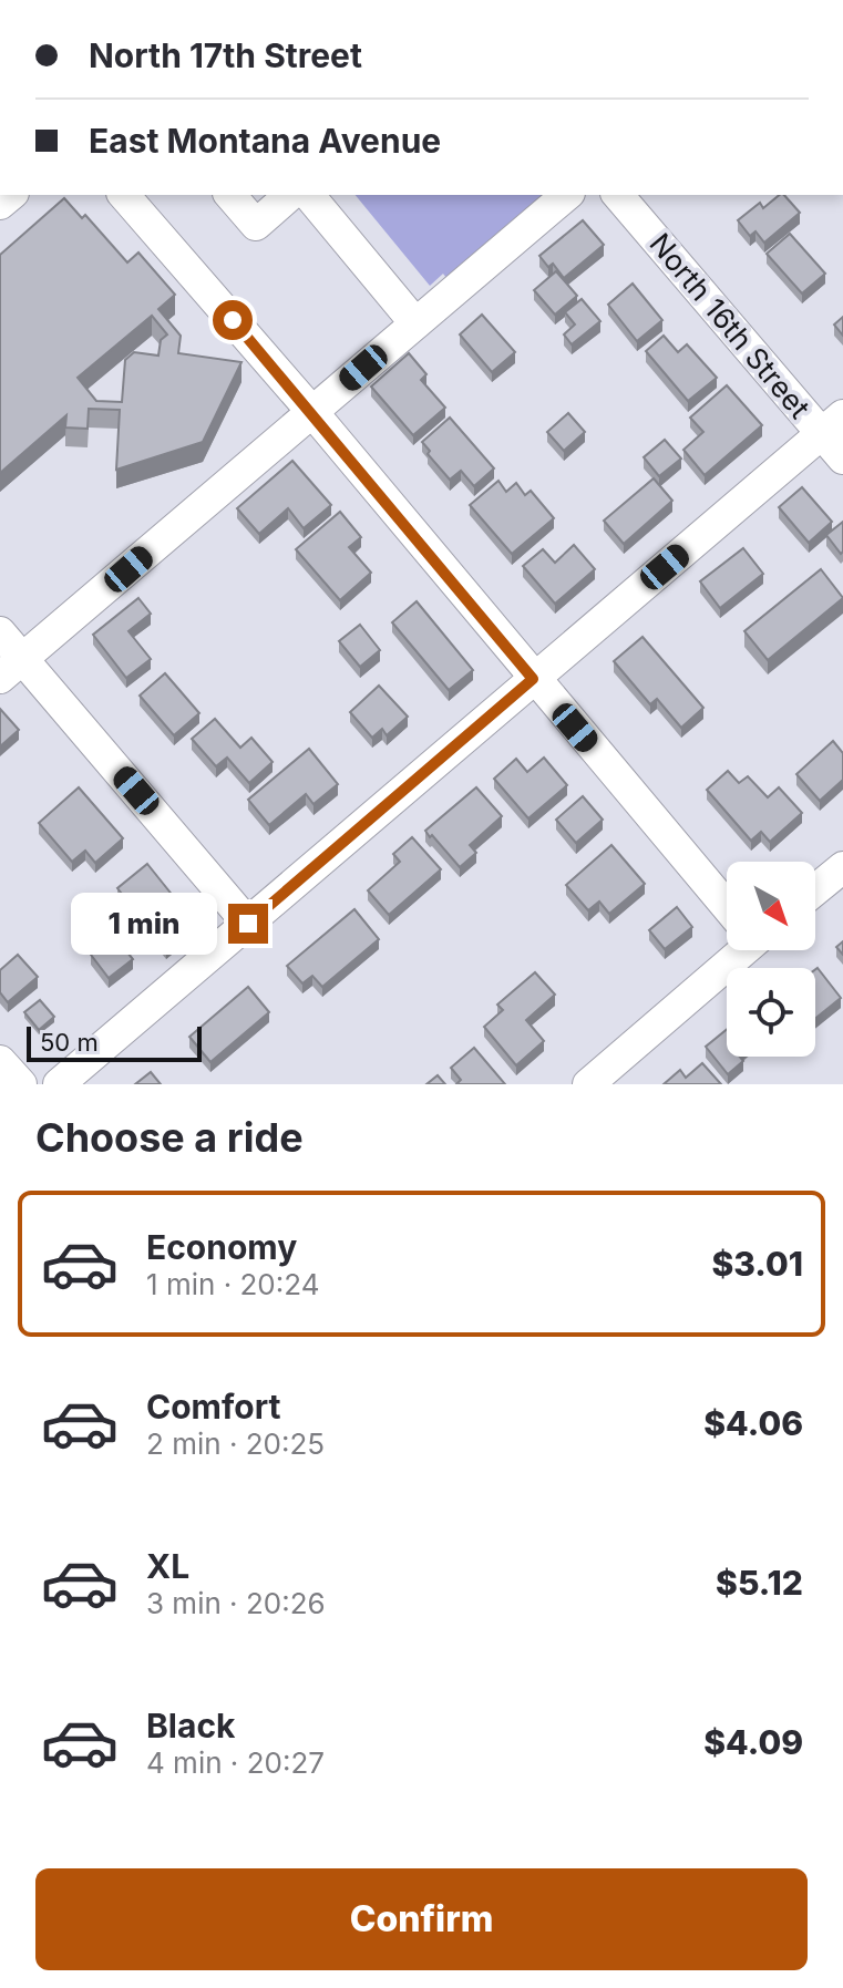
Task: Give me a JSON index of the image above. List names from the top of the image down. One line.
{"streets":{"street":["North 16th Street"]},"scale_bar":"50 m","north":"bottom right","page":{"banner":["North 17th Street","East Montana Avenue"],"bubble":"1 min","scale":"50 m","heading":"Choose a ride","list":[{"name":"Economy","note":"1 min · 20:24","value":"$3.01"},{"name":"Comfort","note":"2 min · 20:25","value":"$4.06"},{"name":"XL","note":"3 min · 20:26","value":"$5.12"},{"name":"Black","note":"4 min · 20:27","value":"$4.09"}],"buttons":"Confirm"}}
